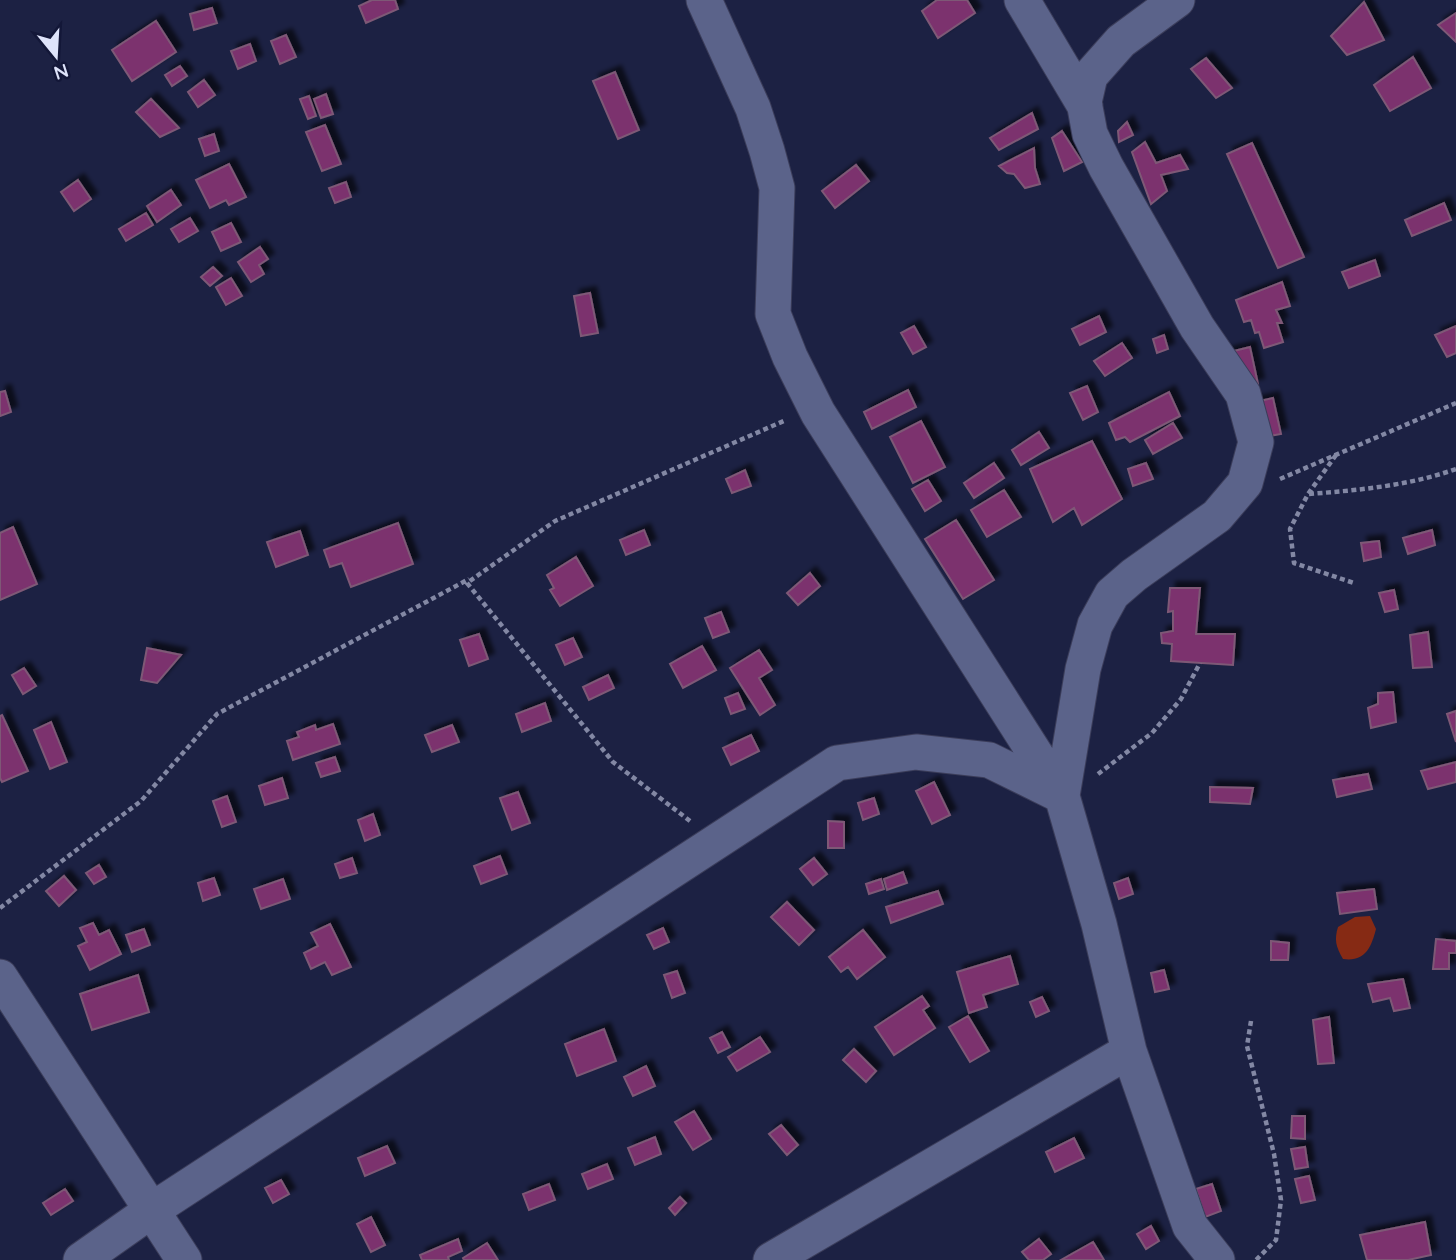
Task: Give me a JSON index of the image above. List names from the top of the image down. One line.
{"north":"bottom"}
